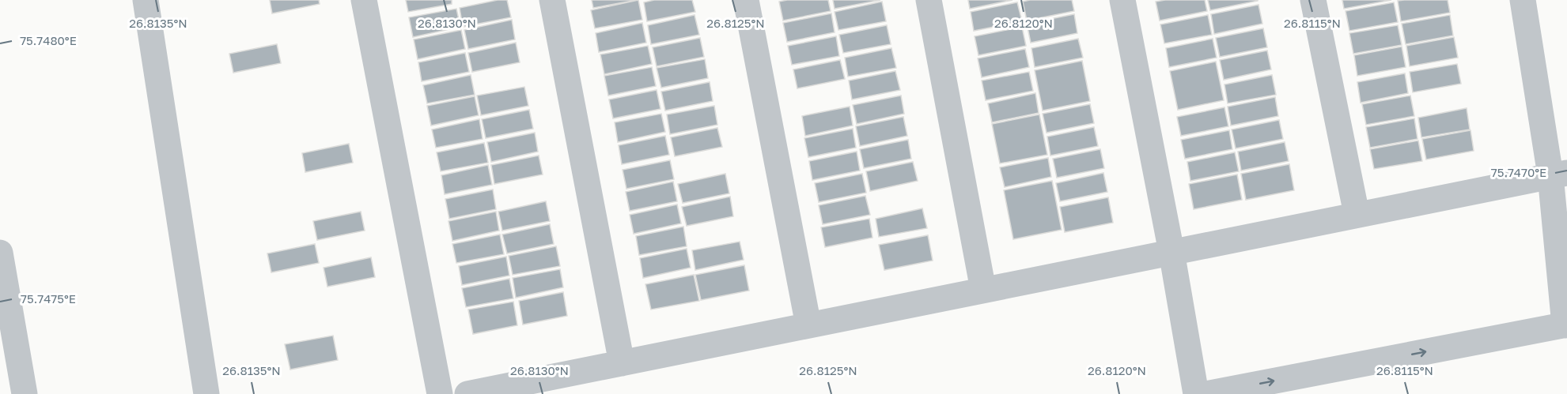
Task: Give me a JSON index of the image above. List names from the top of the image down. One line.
{"coordinates":["26.8135°N","26.8130°N","26.8125°N","26.8120°N","26.8115°N","75.7480°E","75.7470°E","75.7475°E"]}
